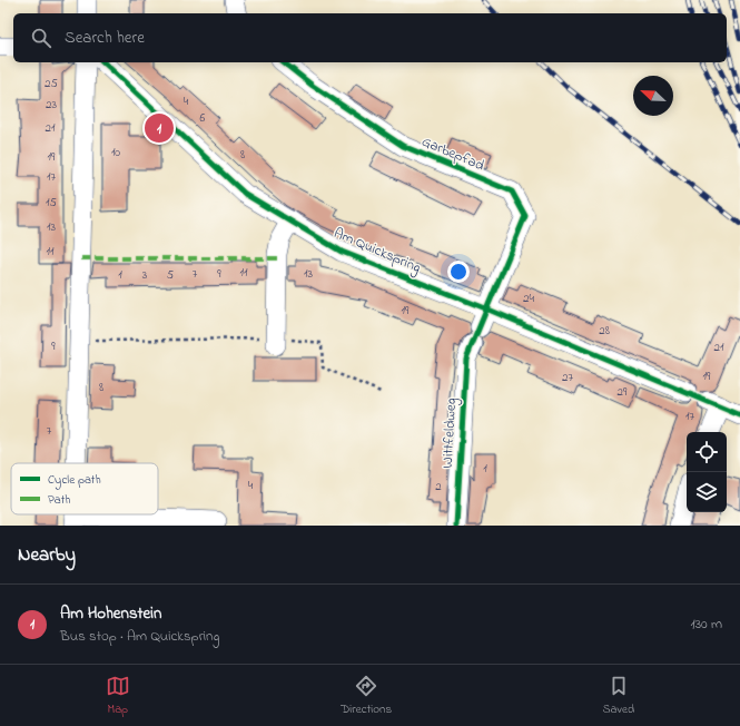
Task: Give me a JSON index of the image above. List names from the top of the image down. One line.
{"streets":{"street":["Garbepfad","Am Quickspring","Wittfeldweg"]},"crossings":[["Garbepfad","Am Quickspring"],["Garbepfad","Wittfeldweg"],["Am Quickspring","Wittfeldweg"]],"house_numbers":["25","4","23","6","21","10","8","19","17","15","13","11","11","7","9","13","1","3","5","24","19","28","9","21","19","27","8","29","17","7","1","4","2"],"legend":["Cycle path","Path"],"north":"top left","page":{"search":"Search here","pins":"1","heading":"Nearby","list":[{"mark":"1","name":"Am Hohenstein","note":"Bus stop · Am Quickspring","value":"130 m"}],"nav":["Map","Directions","Saved"]}}
